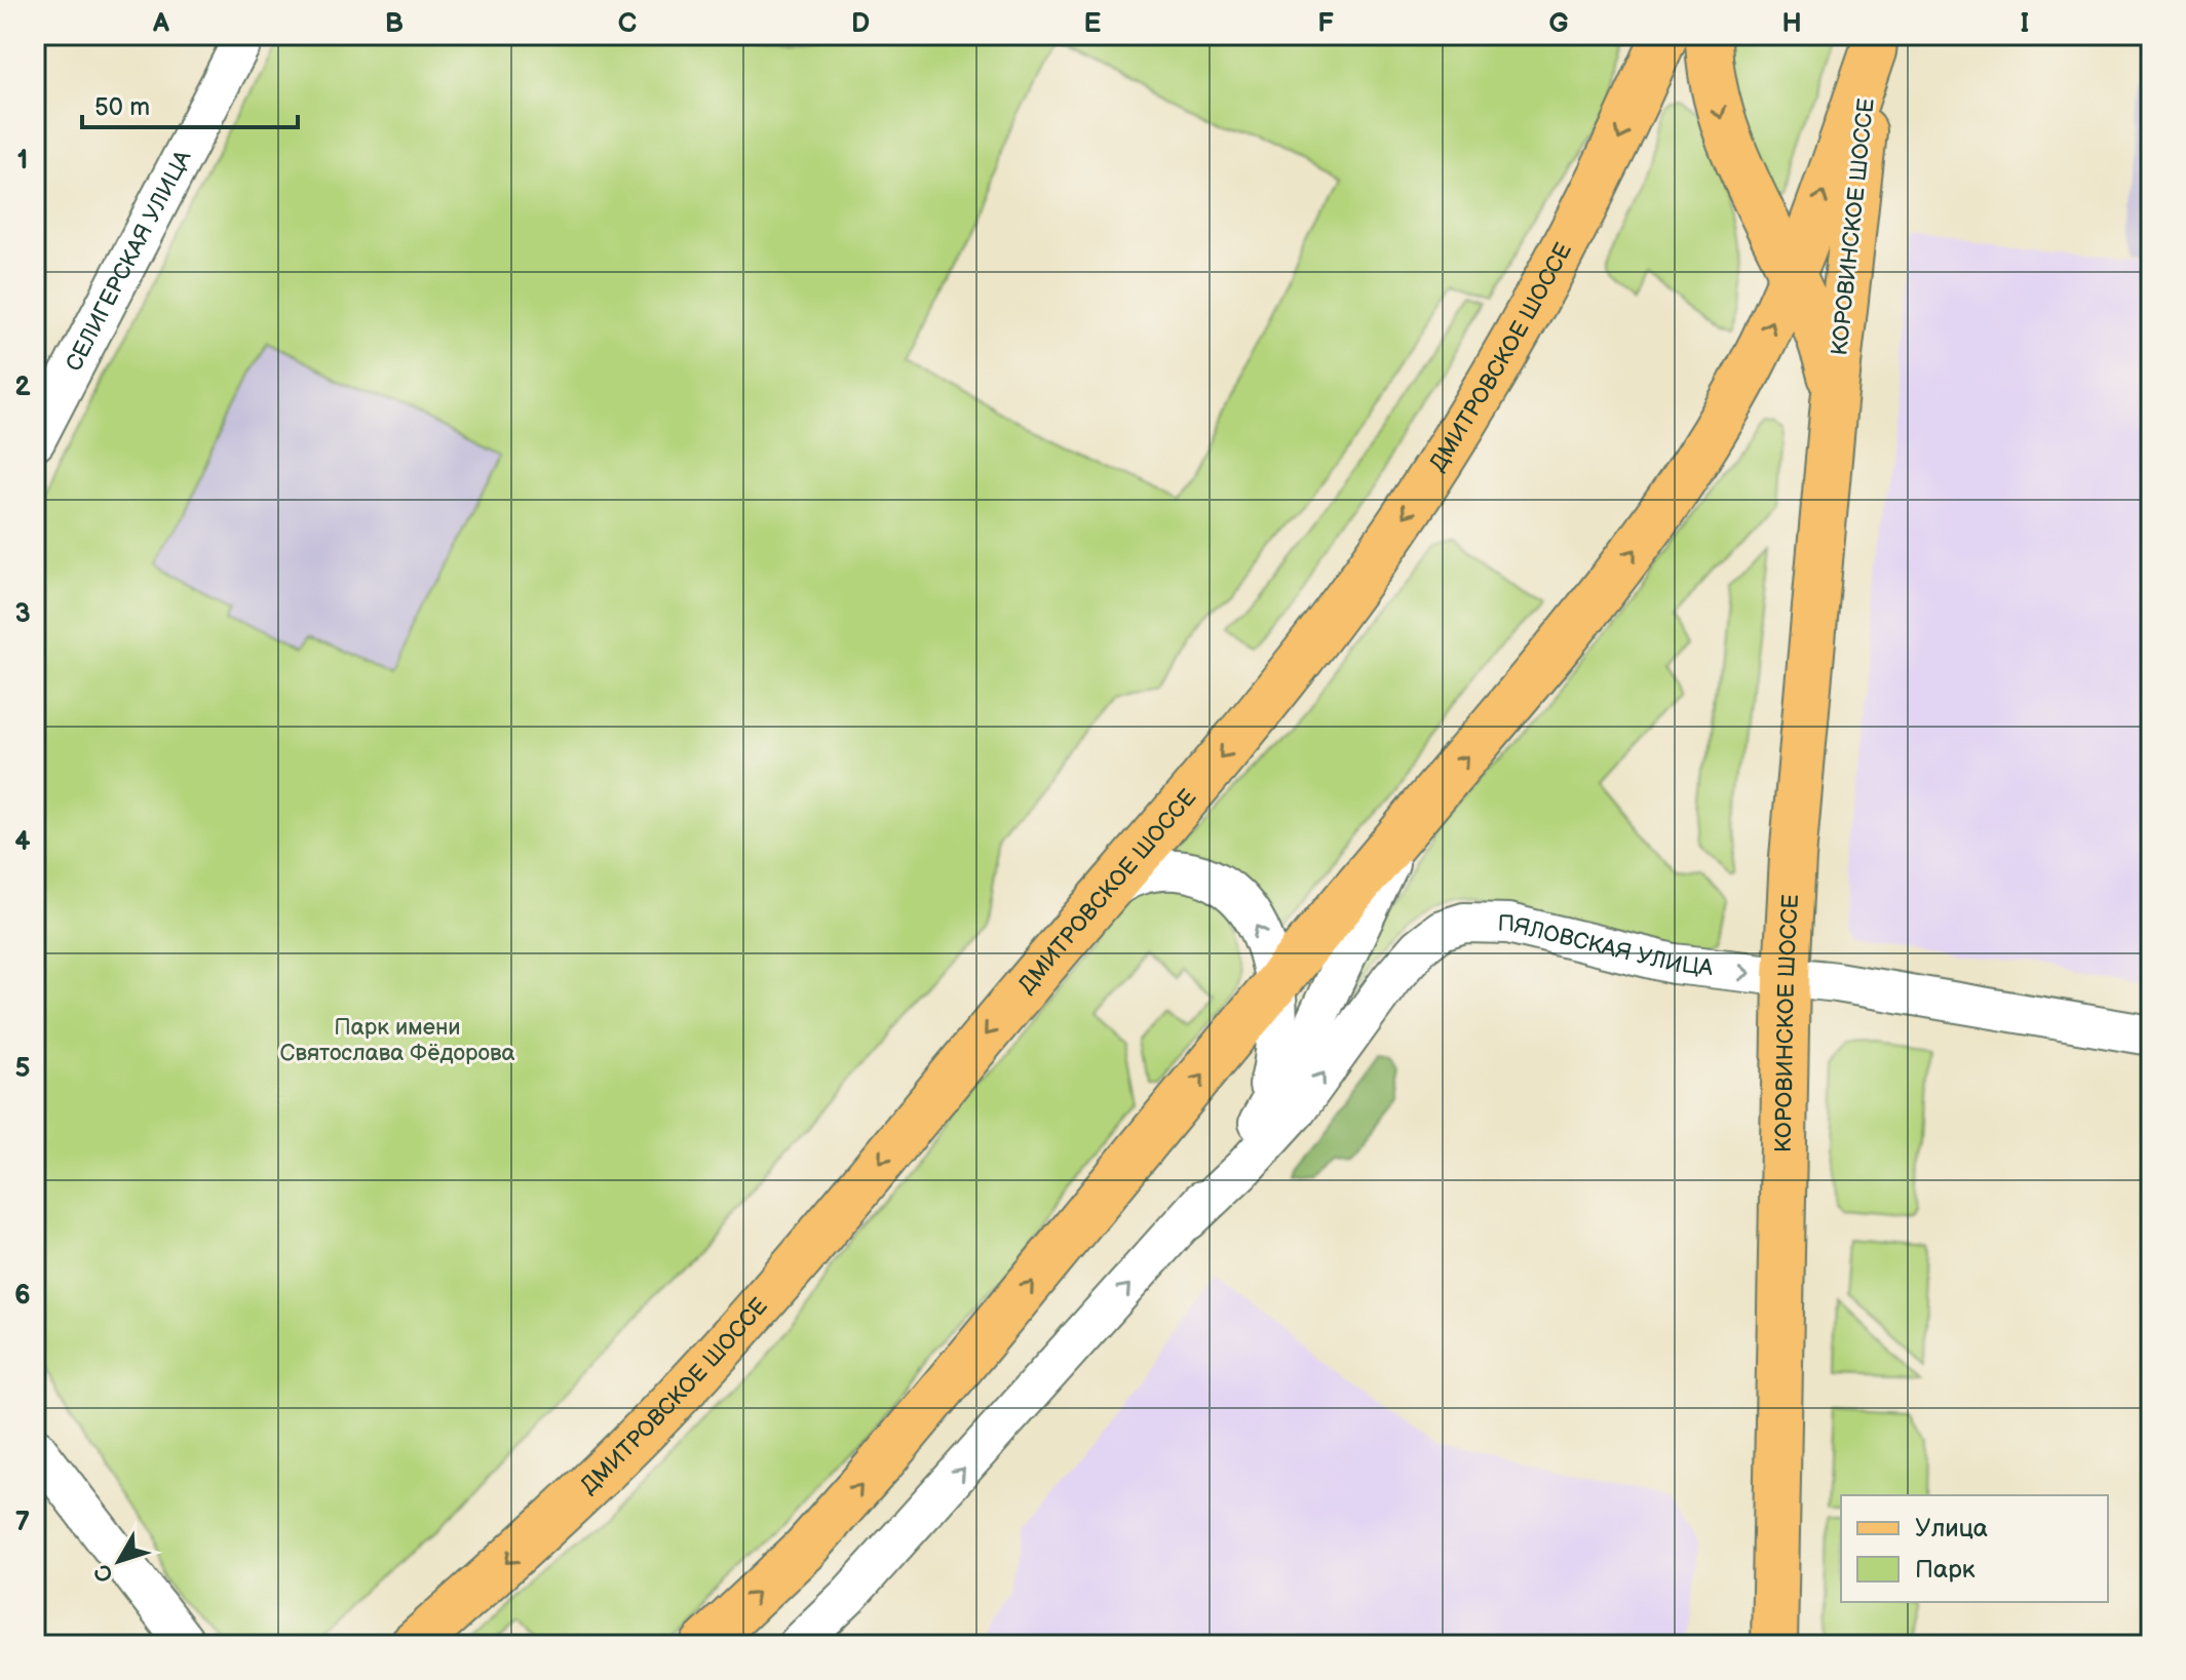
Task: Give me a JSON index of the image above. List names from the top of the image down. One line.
{"streets":{"main road":["КОРОВИНСКОЕ ШОССЕ","ДМИТРОВСКОЕ ШОССЕ"],"street":["СЕЛИГЕРСКАЯ УЛИЦА","ПЯЛОВСКАЯ УЛИЦА"]},"crossings":[["КОРОВИНСКОЕ ШОССЕ","ПЯЛОВСКАЯ УЛИЦА"]],"one_way":["ПЯЛОВСКАЯ УЛИЦА"],"parks":["Парк имени Святослава Фёдорова"],"legend":["Улица","Парк"],"scale_bar":"50 m","north":"bottom left","grid":{"columns":["A","B","C","D","E","F","G","H","I"],"rows":["1","2","3","4","5","6","7"]}}
